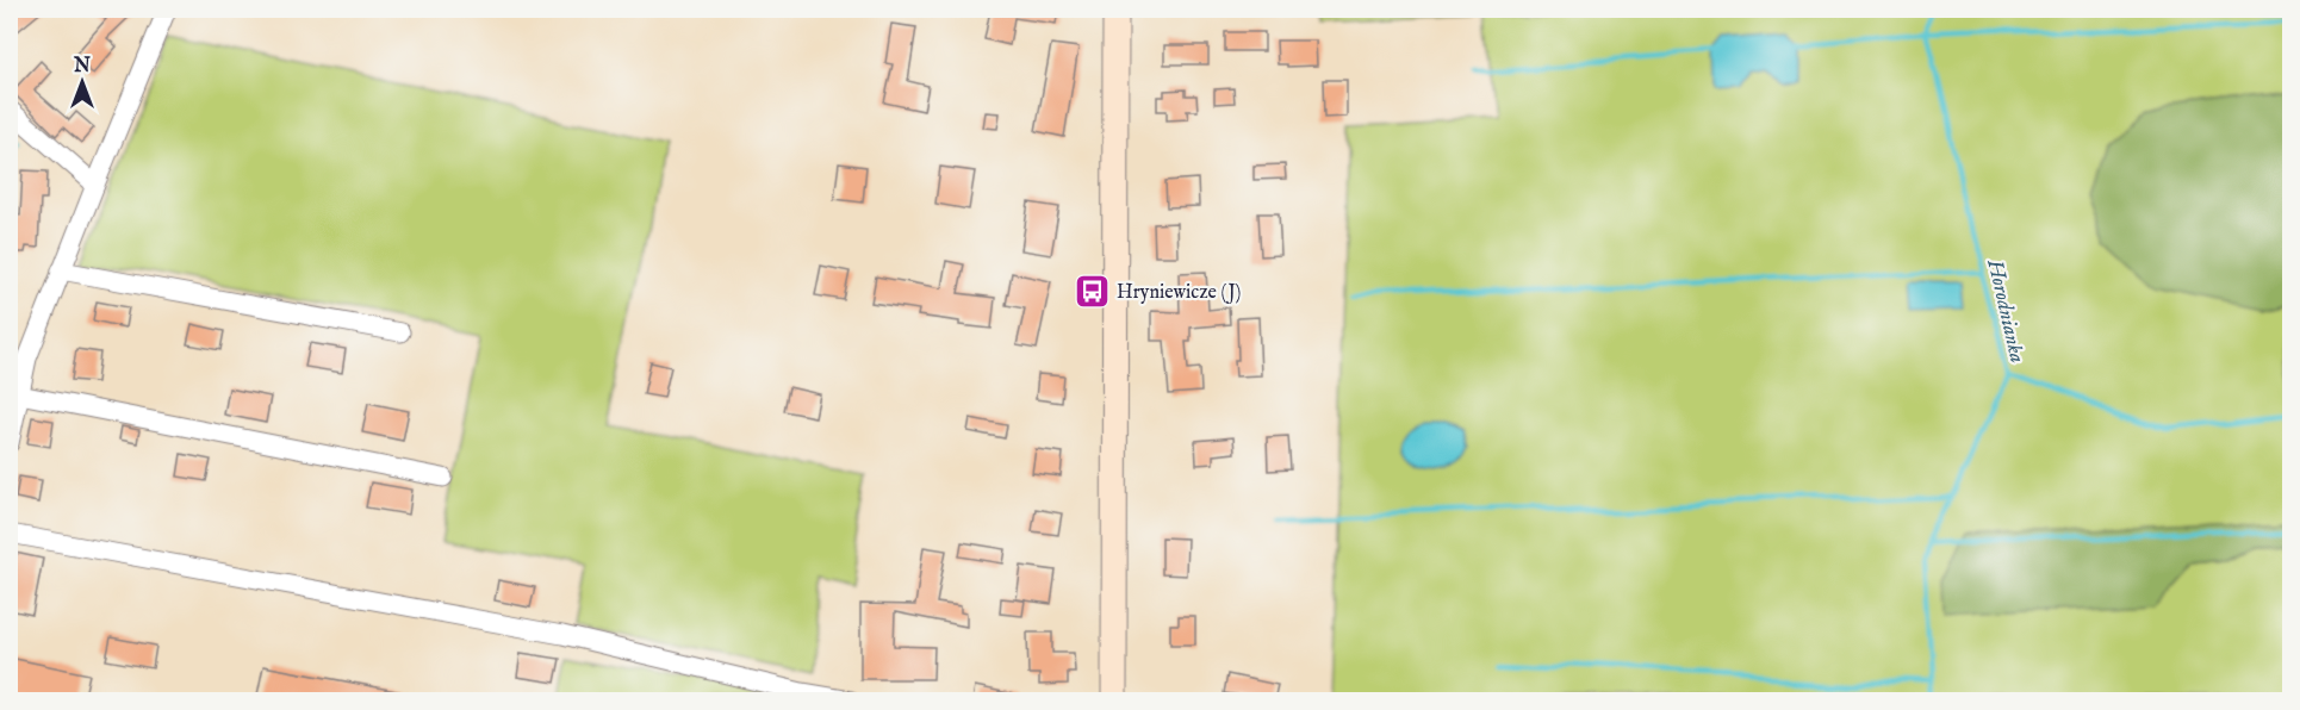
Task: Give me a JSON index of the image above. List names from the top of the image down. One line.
{"water":["Horodnianka"],"places":{"bus stop":["Hryniewicze (J)"]},"north":"top"}
